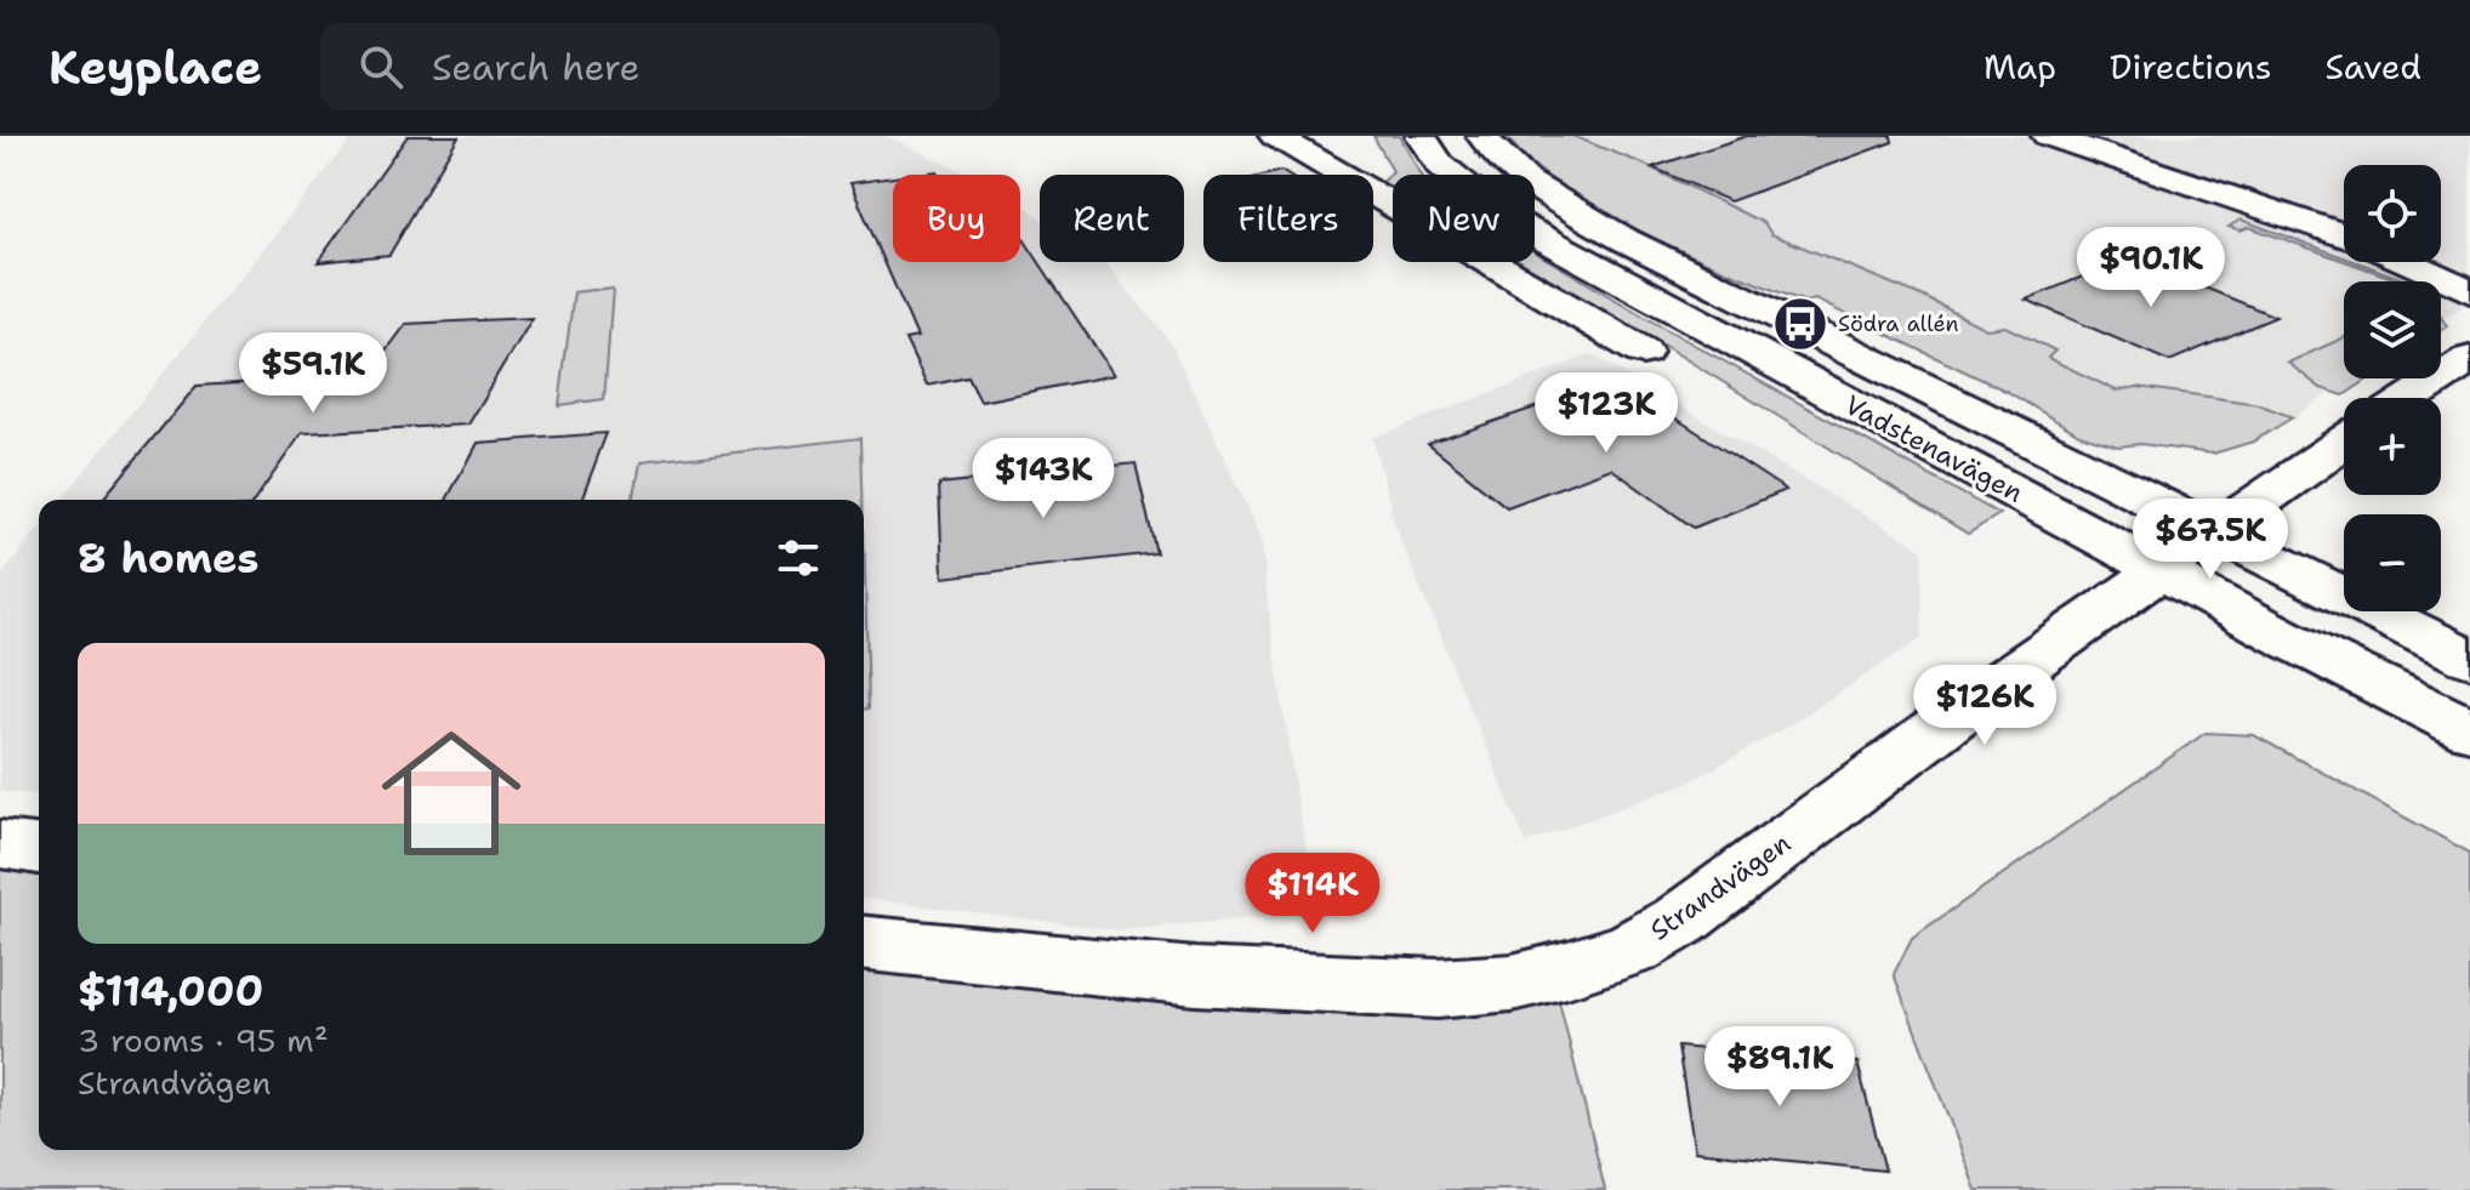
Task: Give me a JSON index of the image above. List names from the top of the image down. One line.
{"streets":{"street":["Vadstenavägen","Strandvägen"]},"crossings":[["Vadstenavägen","Strandvägen"]],"places":{"bus stop":["Södra allén"]},"page":{"header":"Keyplace","search":"Search here","nav":["Map","Directions","Saved"],"map_buttons":["+","−"],"chip":["Buy","Rent","Filters","New"],"price":["$90.1K","$59.1K","$123K","$143K","$67.5K","$126K","$114K","$89.1K"],"heading":"8 homes","list":[{"name":"$114,000","note":"3 rooms · 95 m² · Strandvägen"}]}}
